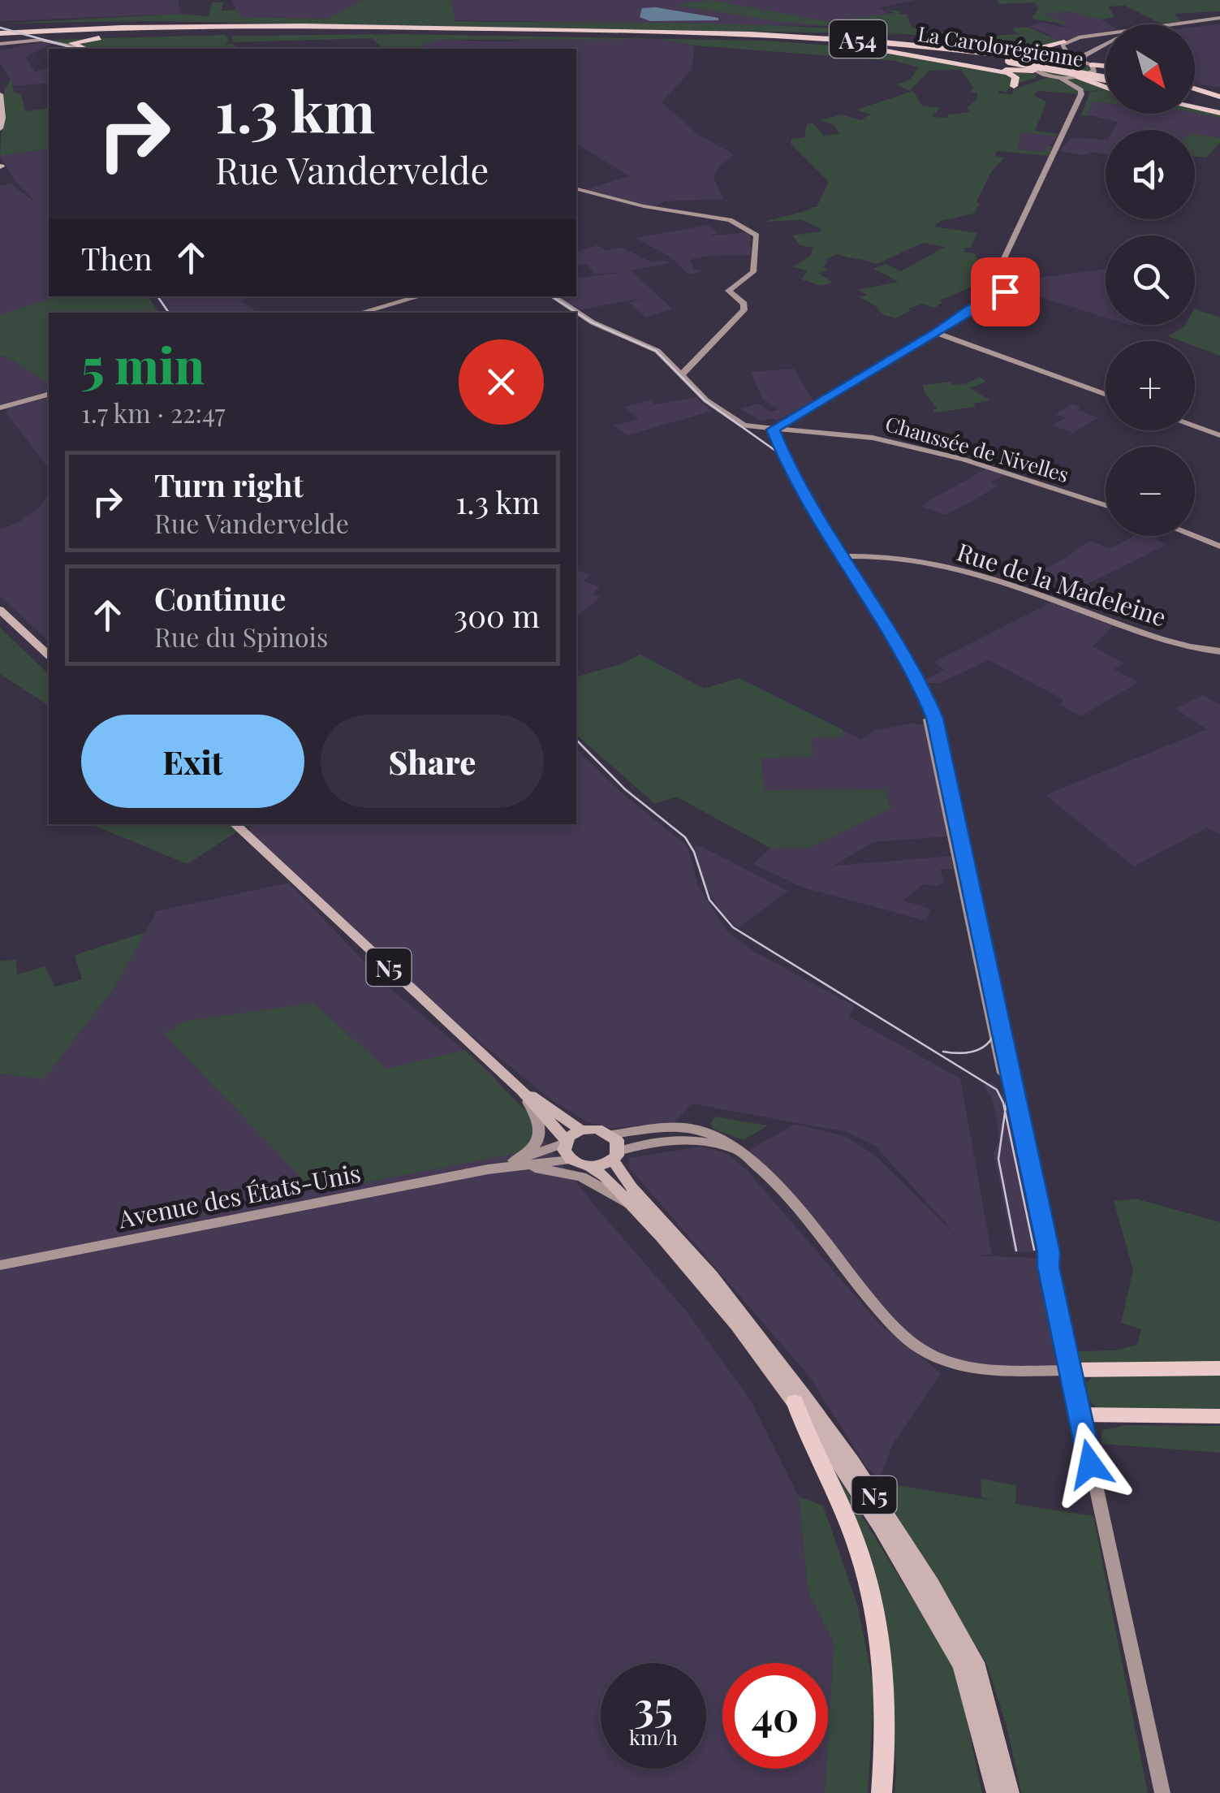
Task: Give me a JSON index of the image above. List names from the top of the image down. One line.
{"streets":{"highway":["A54","La Carolorégienne"],"main road":["Chaussée de Nivelles","Rue de la Madeleine","N5","Avenue des États-Unis"]},"crossings":[["N5","Avenue des États-Unis"]],"north":"bottom right","page":{"map_buttons":["+","−"],"turn":["1.3 km","Rue Vandervelde"],"then":"Then","heading":["5 min","1.7 km · 22:47"],"list":[{"name":"Turn right","note":"Rue Vandervelde","value":"1.3 km"},{"name":"Continue","note":"Rue du Spinois","value":"300 m"}],"buttons":["Exit","Share"],"speed":"35 km/h","limit":"40"}}
